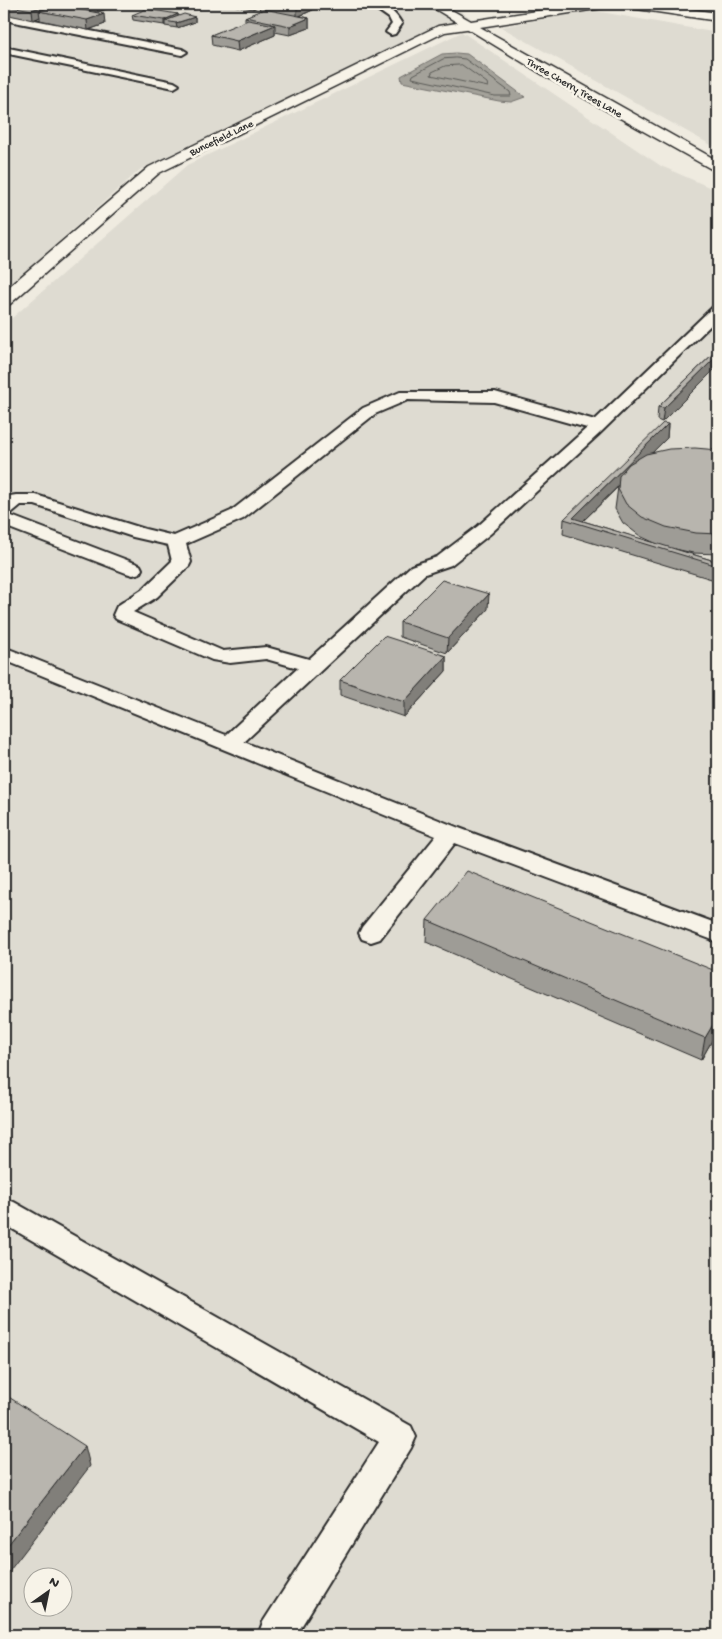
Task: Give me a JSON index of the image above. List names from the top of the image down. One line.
{"streets":{"street":["Three Cherry Trees Lane","Buncefield Lane"]},"crossings":[["Three Cherry Trees Lane","Buncefield Lane"]],"north":"top right"}
